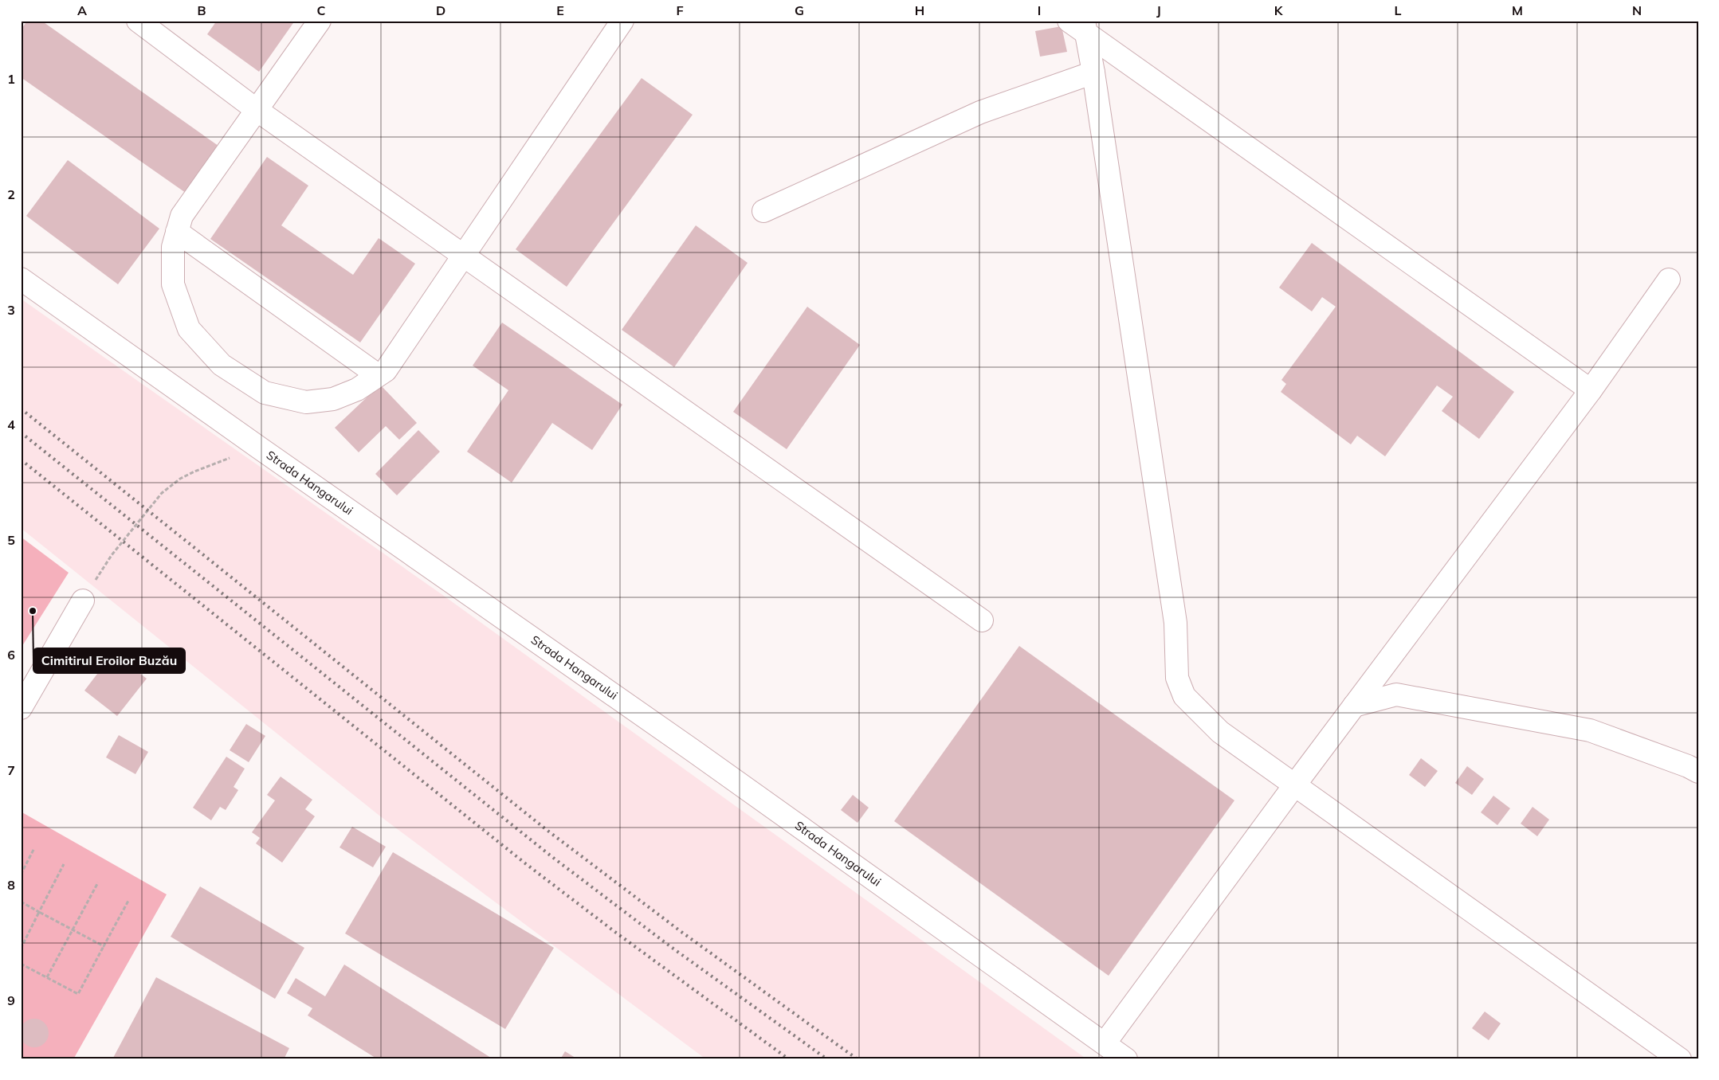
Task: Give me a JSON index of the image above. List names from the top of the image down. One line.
{"streets":{"street":["Strada Hangarului"]},"places":["Cimitirul Eroilor Buzău"],"grid":{"columns":["A","B","C","D","E","F","G","H","I","J","K","L","M","N"],"rows":["1","2","3","4","5","6","7","8","9"]}}
